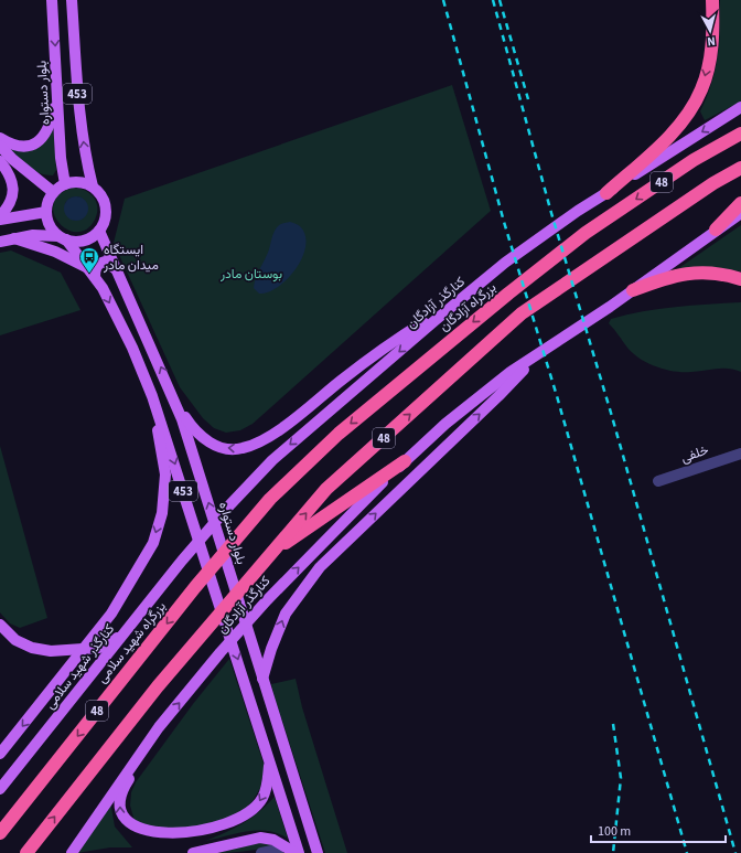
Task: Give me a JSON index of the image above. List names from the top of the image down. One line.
{"streets":{"highway":["48","بزرگراه آزادگان","بزرگراه شهید سلامی"],"main road":["بلوار دستواره","453","کنارگذر آزادگان","کنارگذر شهید سلامی"],"street":["خلفی"]},"crossings":[["بلوار دستواره","453"],["کنارگذر آزادگان","کنارگذر شهید سلامی"],["بزرگراه آزادگان","بزرگراه شهید سلامی"]],"parks":["بوستان مادر"],"places":{"bus stop":["ایستگاه میدان مادر"]},"scale_bar":"100 m","north":"bottom"}
